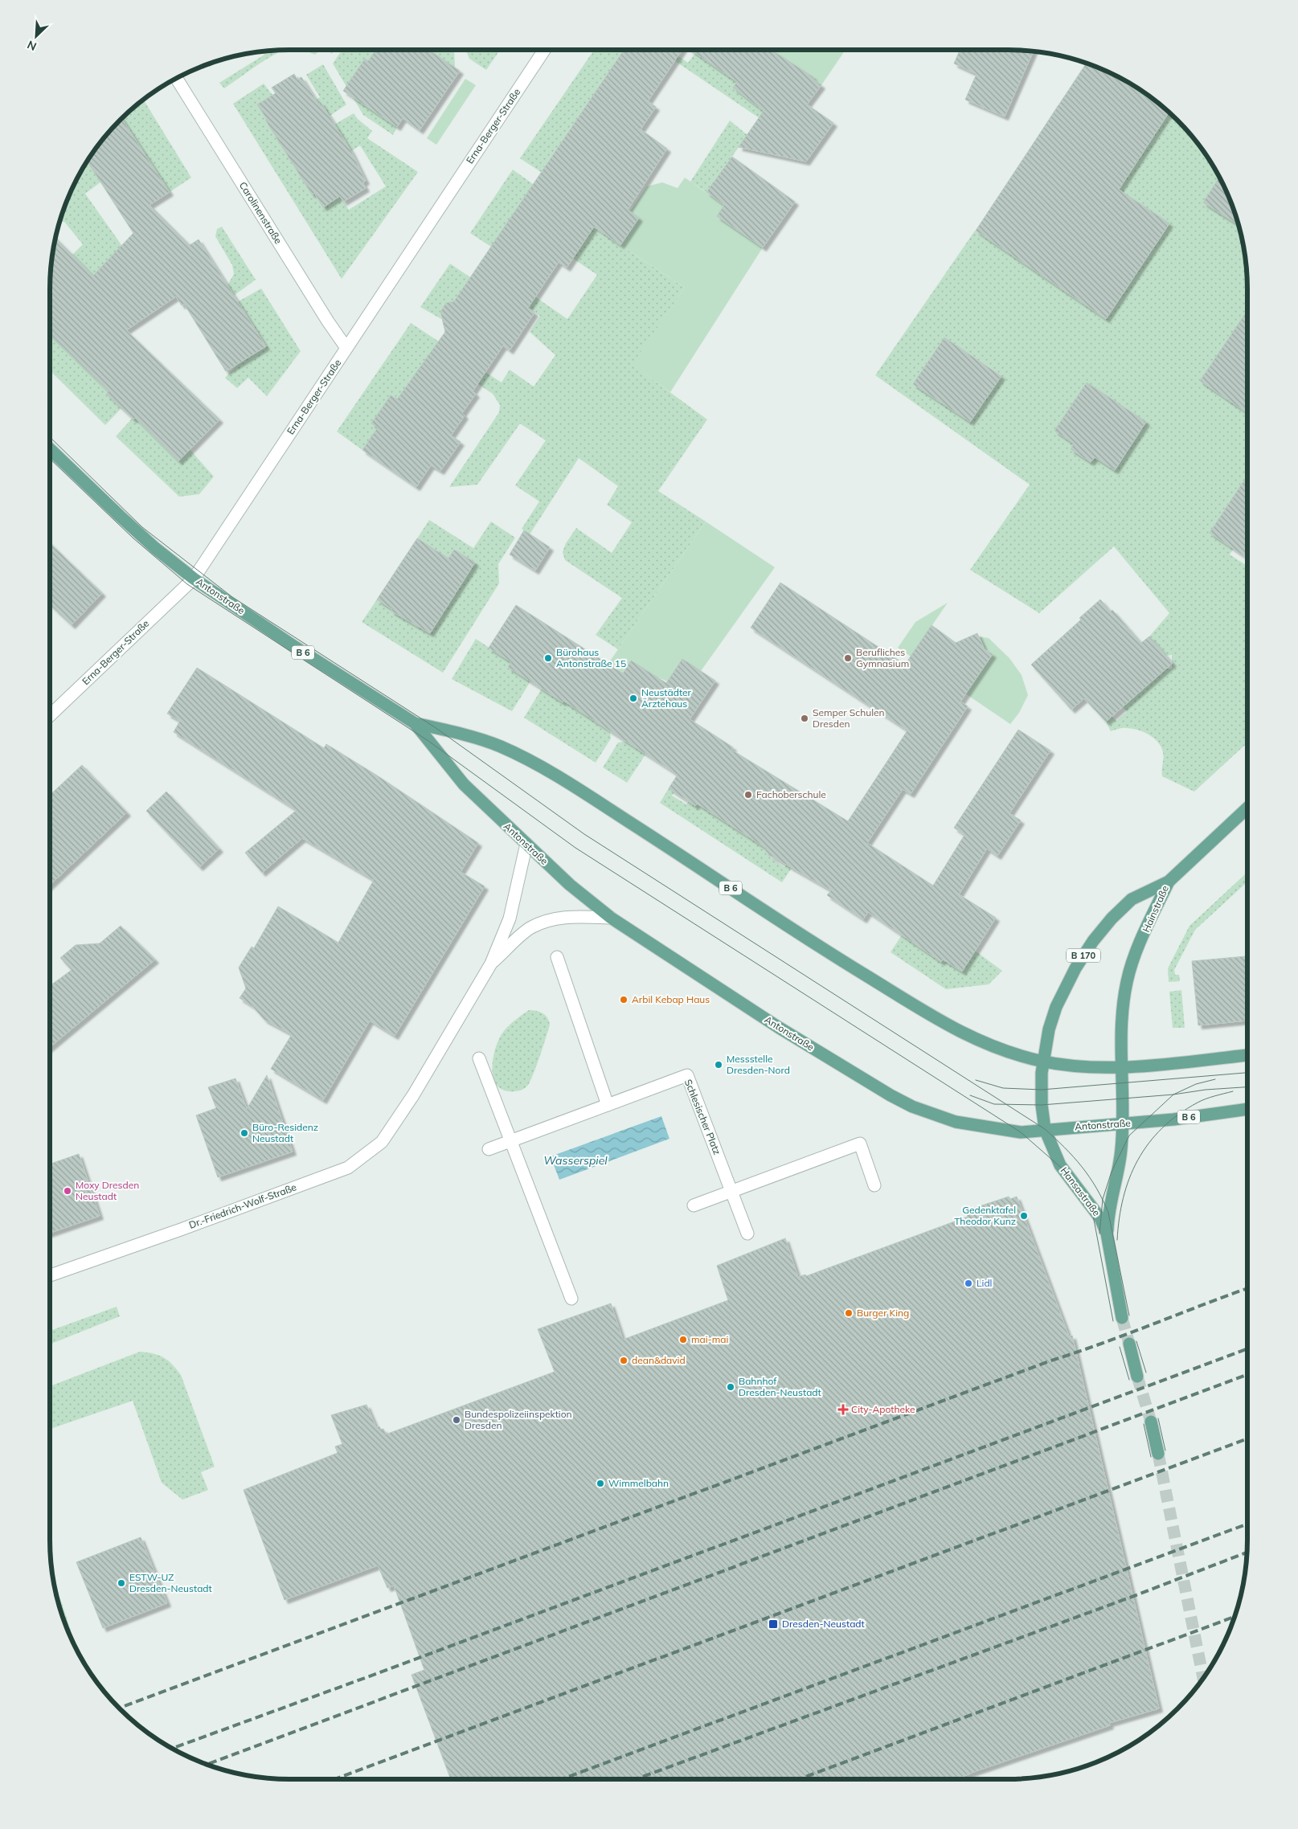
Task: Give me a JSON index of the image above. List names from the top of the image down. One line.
{"streets":{"main road":["Antonstraße","B 6","Hainstraße","B 170","Hansastraße"],"street":["Erna-Berger-Straße","Carolinenstraße","Schlesischer Platz","Dr.-Friedrich-Wolf-Straße"]},"crossings":[["Erna-Berger-Straße","Carolinenstraße"],["Erna-Berger-Straße","Antonstraße"],["Antonstraße","Hainstraße"],["Antonstraße","B 170"],["Antonstraße","Hansastraße"],["Hainstraße","B 170"],["B 170","Hansastraße"]],"water":["Wasserspiel"],"places":{"other":["Bürohaus Antonstraße 15","Berufliches Gymnasium","Neustädter Ärztehaus","Semper Schulen Dresden","Fachoberschule","Arbil Kebap Haus","Messstelle Dresden-Nord","Büro-Residenz Neustadt","Moxy Dresden Neustadt","Gedenktafel Theodor Kunz","Lidl","Burger King","mai-mai","dean&david","Bahnhof Dresden-Neustadt","Bundespolizeiinspektion Dresden","Wimmelbahn","ESTW-UZ Dresden-Neustadt"],"health":["City-Apotheke"],"transit":["Dresden-Neustadt"]},"north":"bottom left"}
